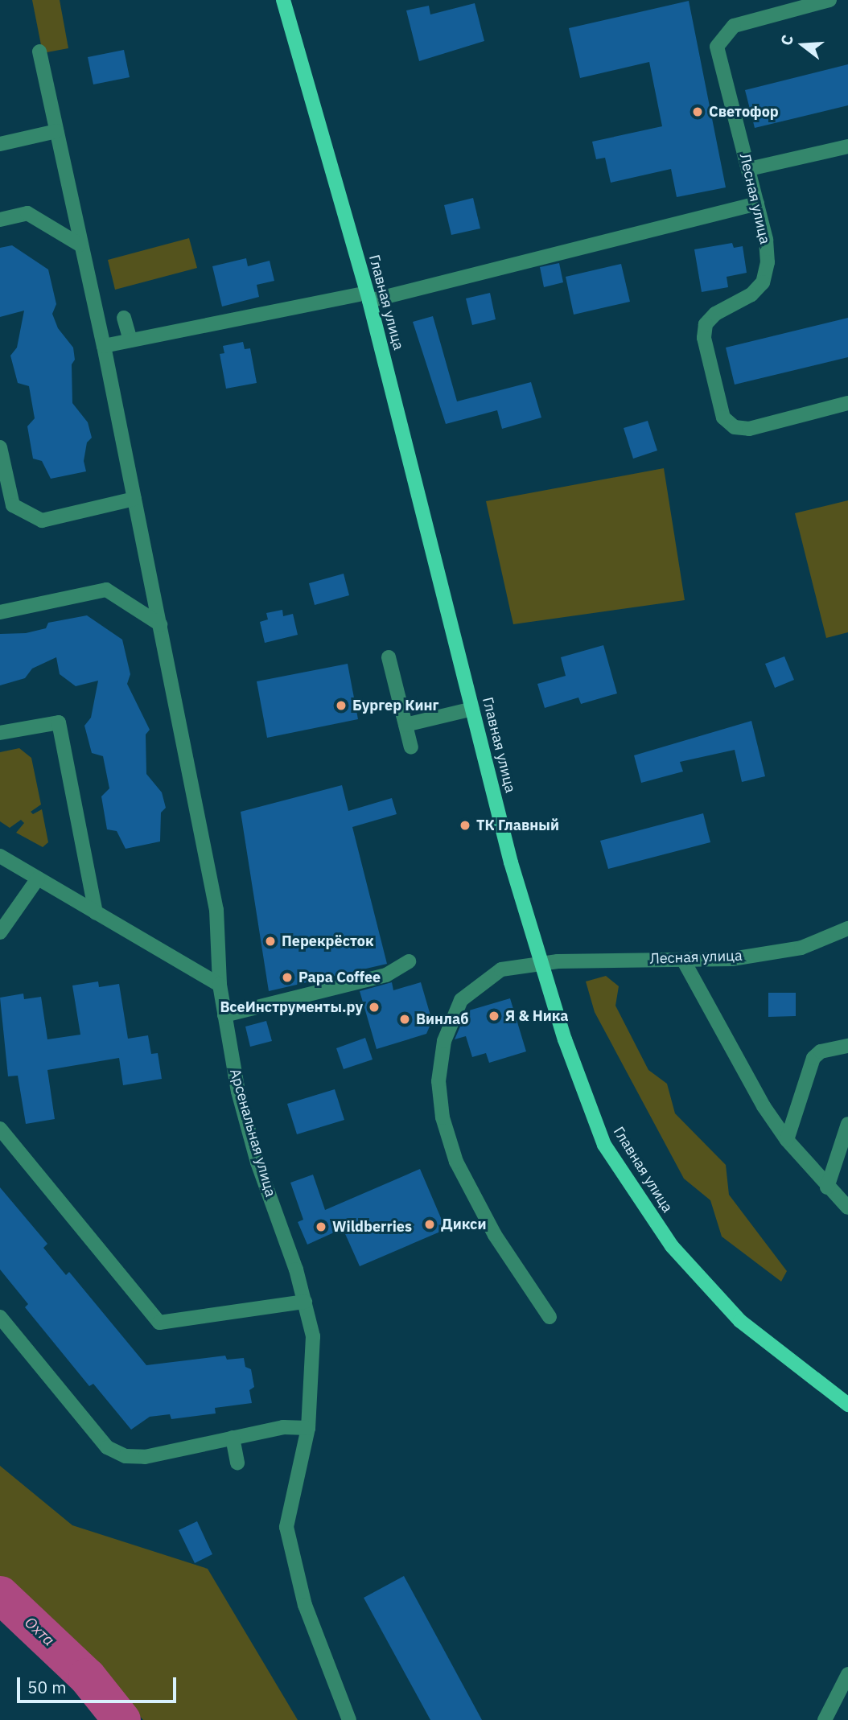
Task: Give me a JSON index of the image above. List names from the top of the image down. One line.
{"streets":{"main road":["Главная улица"],"street":["Лесная улица","Арсенальная улица"]},"crossings":[["Лесная улица","Главная улица"]],"water":["Охта"],"places":["Светофор","Бургер Кинг","ТК Главный","Перекрёсток","Papa Coffee","ВсеИнструменты.ру","Я & Ника","Винлаб","Дикси","Wildberries"],"scale_bar":"50 m","north":"left"}
